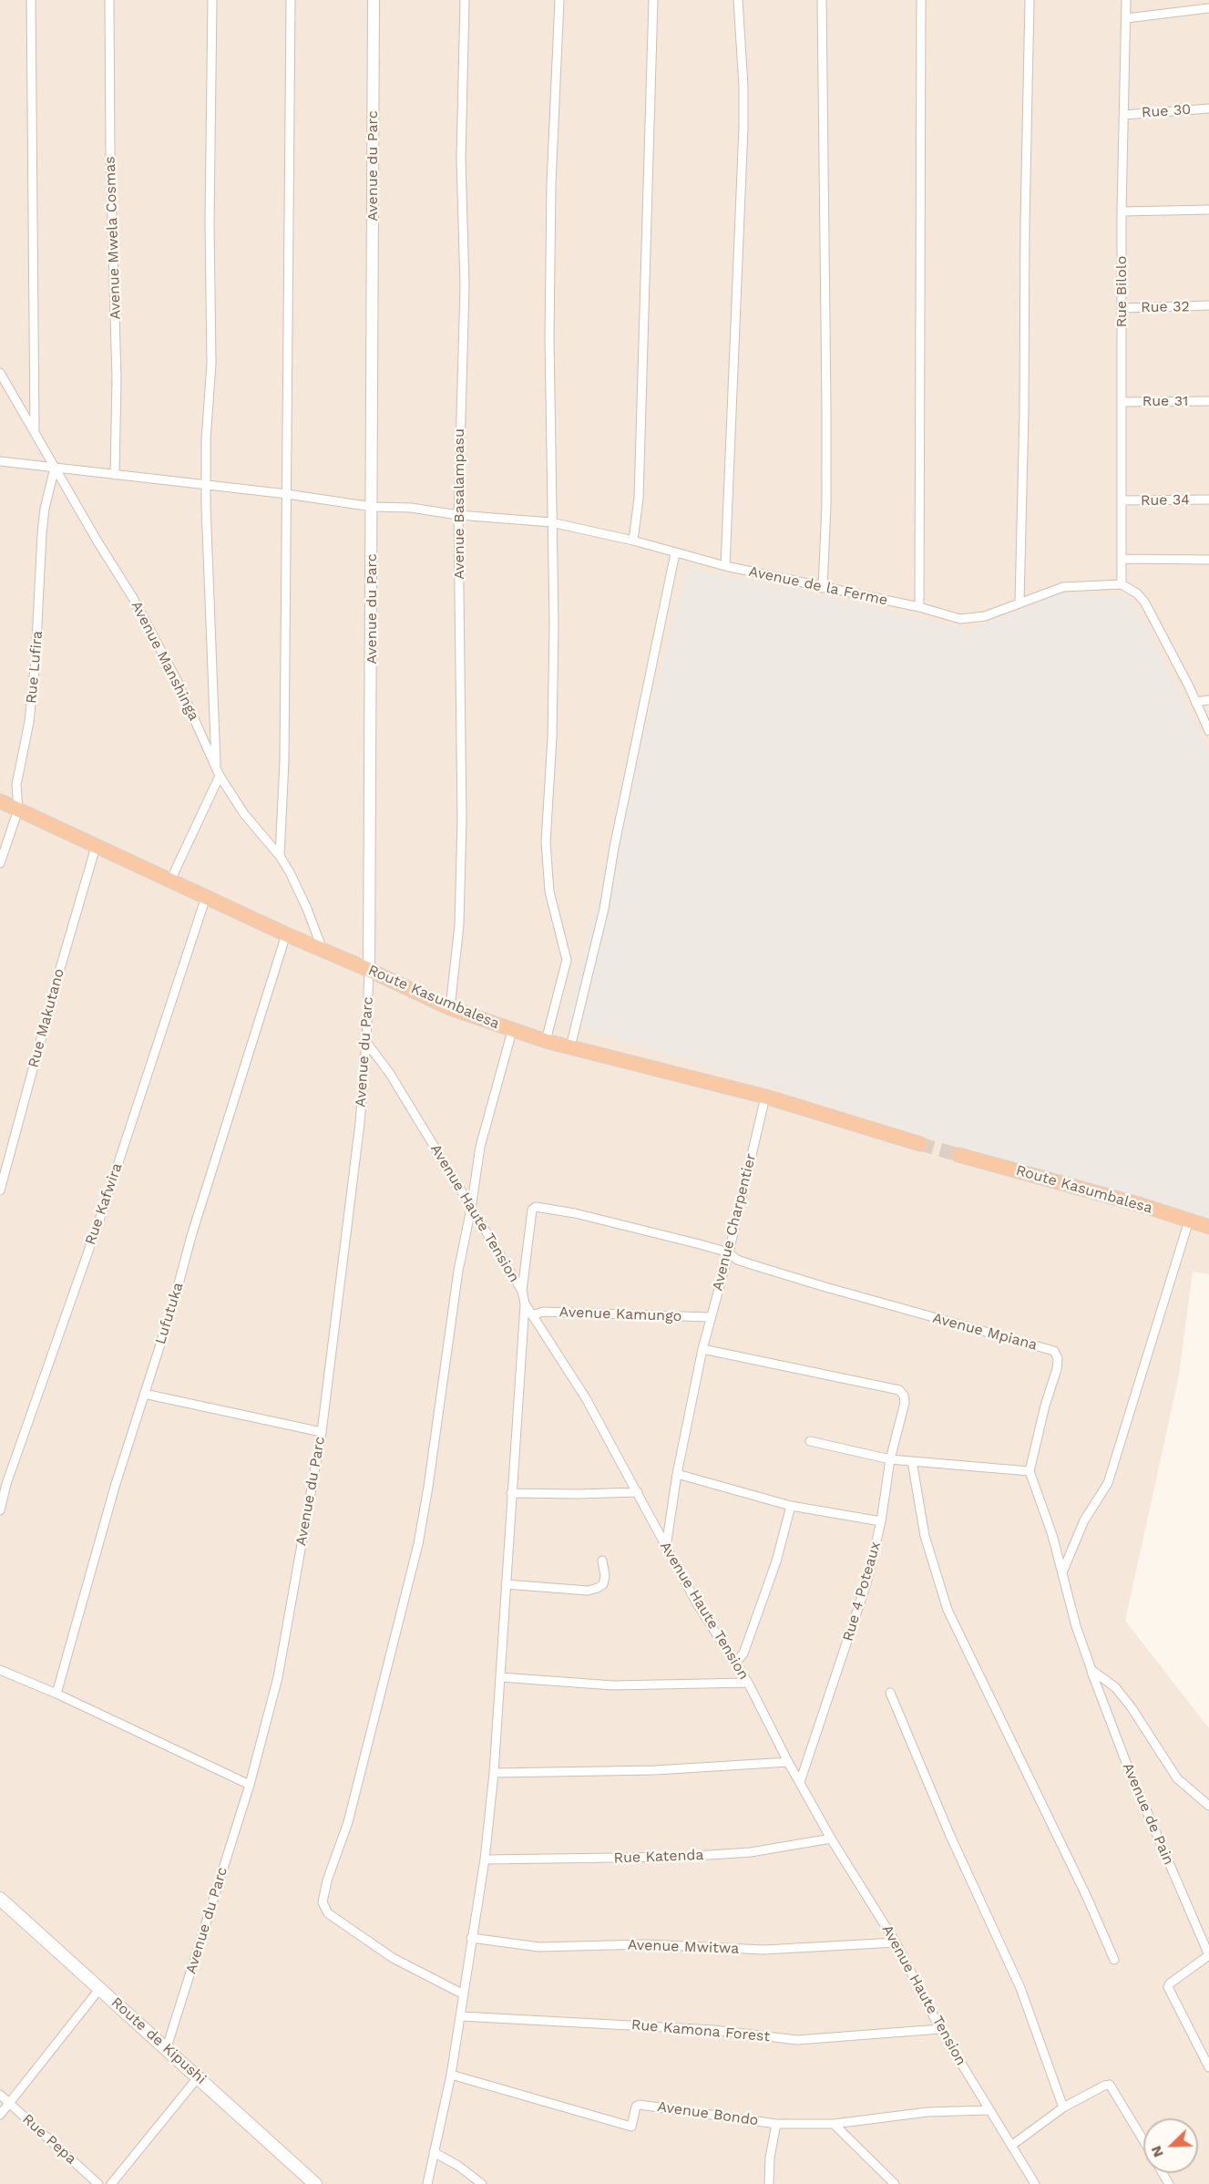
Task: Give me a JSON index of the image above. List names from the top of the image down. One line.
{"streets":{"highway":["Route Kasumbalesa"],"main road":["Route de Kipushi"],"street":["Rue 30","Avenue du Parc","Avenue Mwela Cosmas","Rue Bilolo","Rue 32","Rue 31","Rue 34","Avenue Basalampasu","Avenue de la Ferme","Avenue Manshinga","Rue Lufira","Rue Makutano","Rue Kafwira","Avenue Haute Tension","Avenue Charpentier","Lufutuka","Avenue Kamungo","Avenue Mpiana","Rue 4 Poteaux","Avenue de Pain","Rue Katenda","Avenue Mwitwa","Rue Kamona Forest","Avenue Bondo","Rue Pepa"]},"crossings":[["Rue 30","Rue Bilolo"],["Avenue du Parc","Avenue de la Ferme"],["Avenue du Parc","Route Kasumbalesa"],["Avenue du Parc","Avenue Haute Tension"],["Avenue du Parc","Route de Kipushi"],["Avenue Mwela Cosmas","Avenue de la Ferme"],["Rue Bilolo","Rue 32"],["Rue Bilolo","Rue 31"],["Rue Bilolo","Rue 34"],["Rue Bilolo","Avenue de la Ferme"],["Avenue Basalampasu","Avenue de la Ferme"],["Avenue Basalampasu","Route Kasumbalesa"],["Avenue de la Ferme","Avenue Manshinga"],["Avenue de la Ferme","Rue Lufira"],["Avenue Manshinga","Rue Lufira"],["Avenue Manshinga","Route Kasumbalesa"],["Rue Lufira","Route Kasumbalesa"],["Route Kasumbalesa","Rue Makutano"],["Route Kasumbalesa","Rue Kafwira"],["Route Kasumbalesa","Avenue Charpentier"],["Route Kasumbalesa","Lufutuka"],["Avenue Haute Tension","Avenue Charpentier"],["Avenue Haute Tension","Avenue Kamungo"],["Avenue Haute Tension","Avenue Mpiana"],["Avenue Haute Tension","Rue 4 Poteaux"],["Avenue Haute Tension","Rue Katenda"],["Avenue Haute Tension","Avenue Mwitwa"],["Avenue Haute Tension","Rue Kamona Forest"],["Avenue Haute Tension","Avenue Bondo"],["Avenue Charpentier","Avenue Kamungo"],["Avenue Charpentier","Avenue Mpiana"],["Avenue Charpentier","Rue 4 Poteaux"]],"north":"bottom left"}
